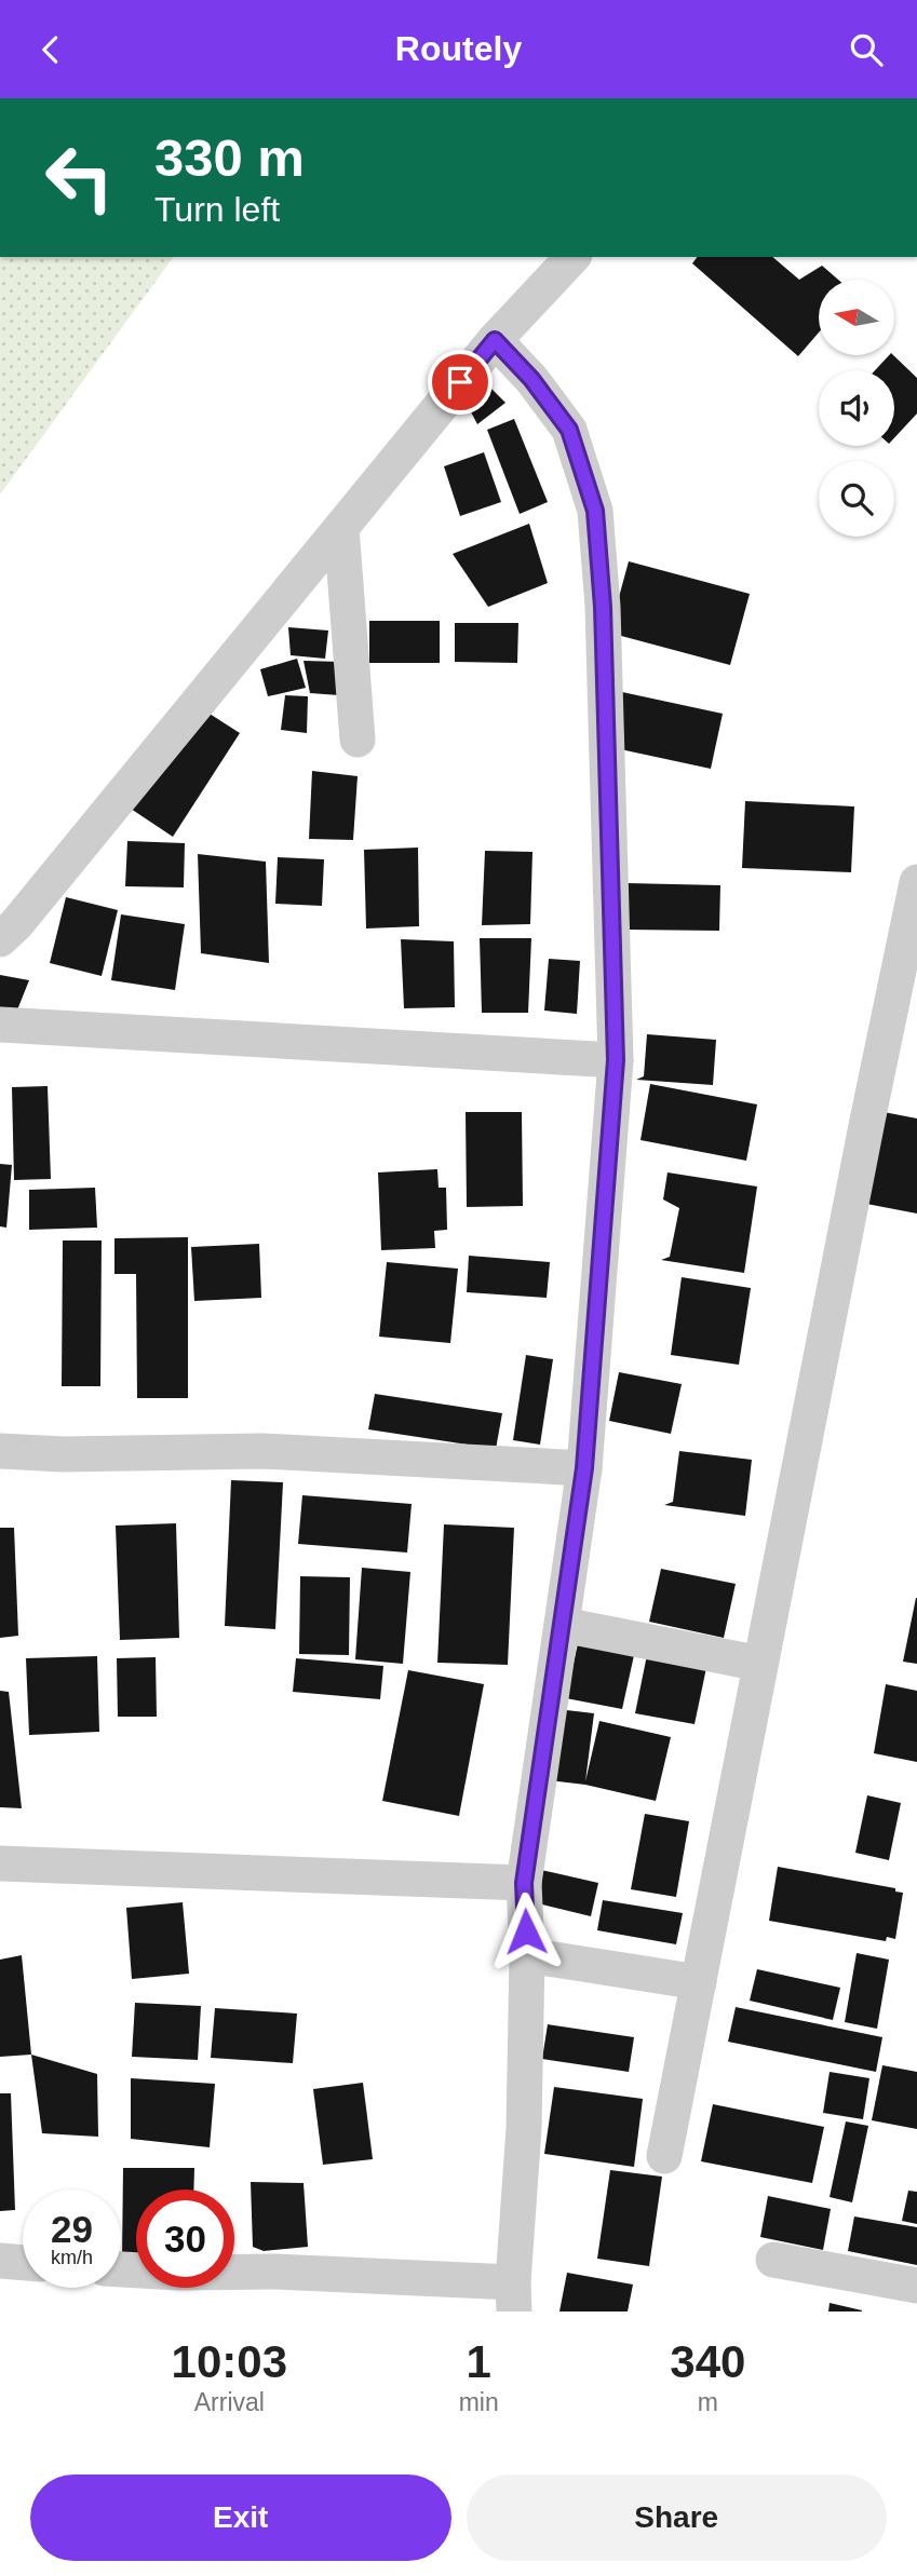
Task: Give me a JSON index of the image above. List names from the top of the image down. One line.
{"north":"left","page":{"header":"Routely","turn":["330 m","Turn left"],"speed":"29 km/h","limit":"30","eta":["10:03","Arrival","1","min","340","m"],"buttons":["Exit","Share"]}}
